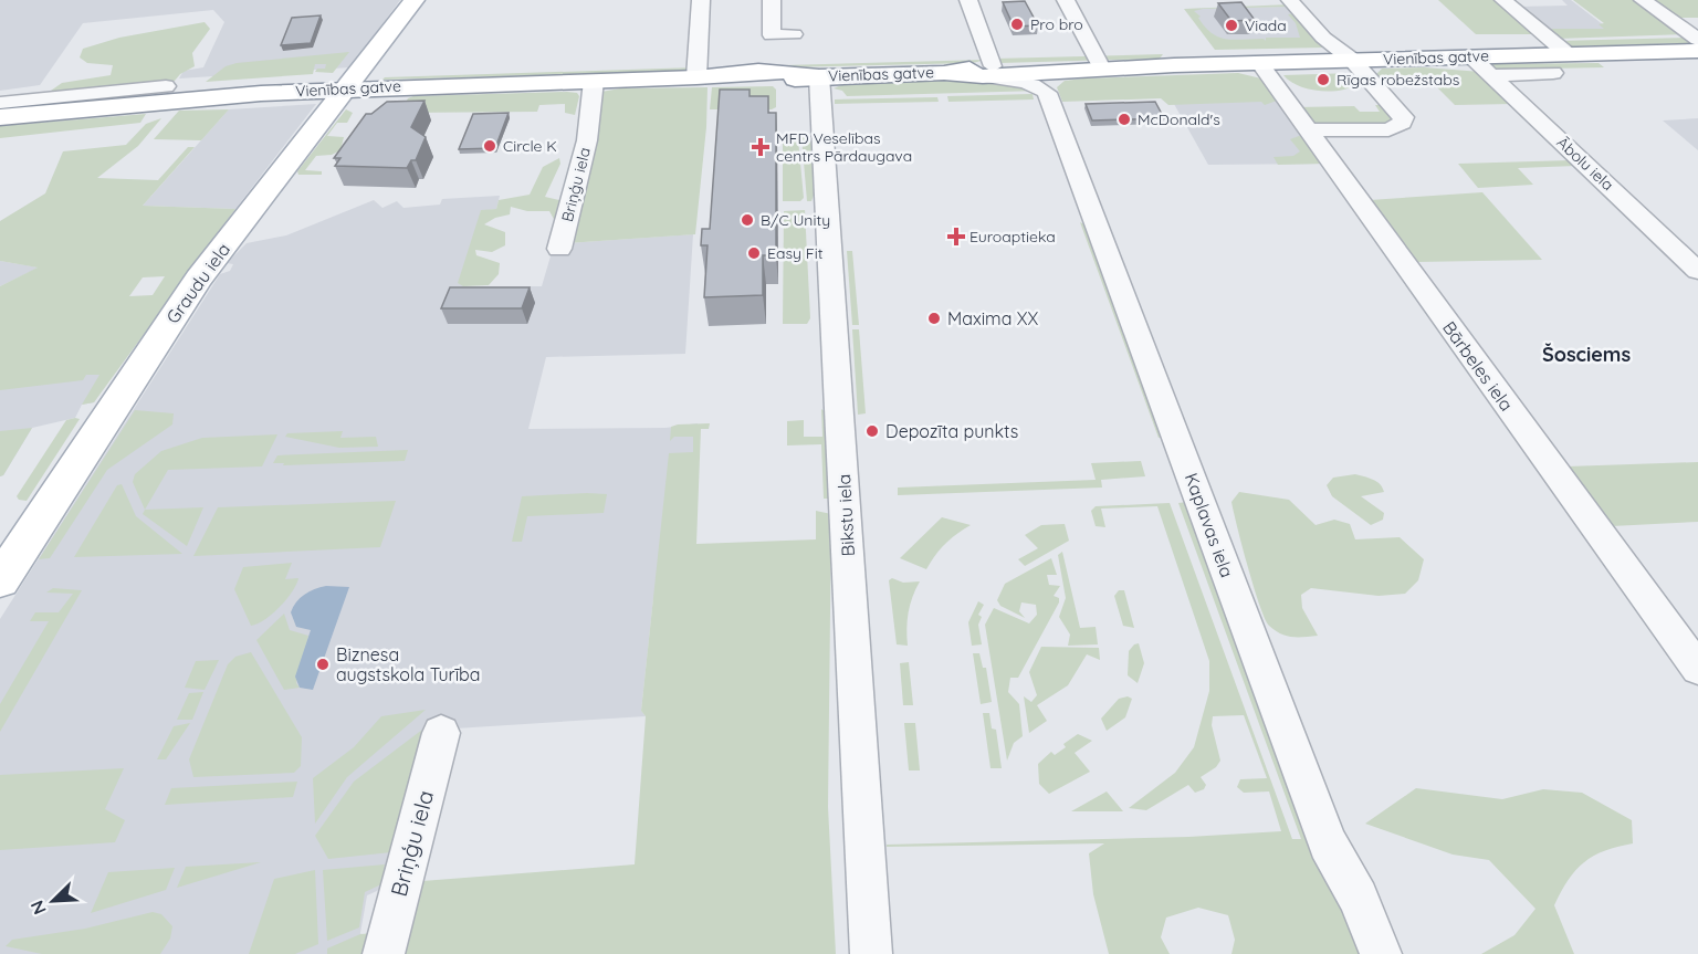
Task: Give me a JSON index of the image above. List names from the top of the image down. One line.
{"streets":{"main road":["Vienības gatve","Graudu iela"],"street":["Ābolu iela","Briņģu iela","Bārbeles iela","Bikstu iela","Kaplavas iela"]},"crossings":[["Vienības gatve","Ābolu iela"],["Vienības gatve","Briņģu iela"],["Vienības gatve","Graudu iela"],["Vienības gatve","Bārbeles iela"],["Vienības gatve","Bikstu iela"]],"districts":["Šosciems"],"places":{"other":["Pro bro","Viada","Rīgas robežstabs","McDonald's","Circle K","B/C Unity","Easy Fit","Maxima XX","Depozīta punkts","Biznesa augstskola Turība"],"health":["MFD Veselības centrs Pārdaugava","Euroaptieka"]},"north":"bottom left"}
